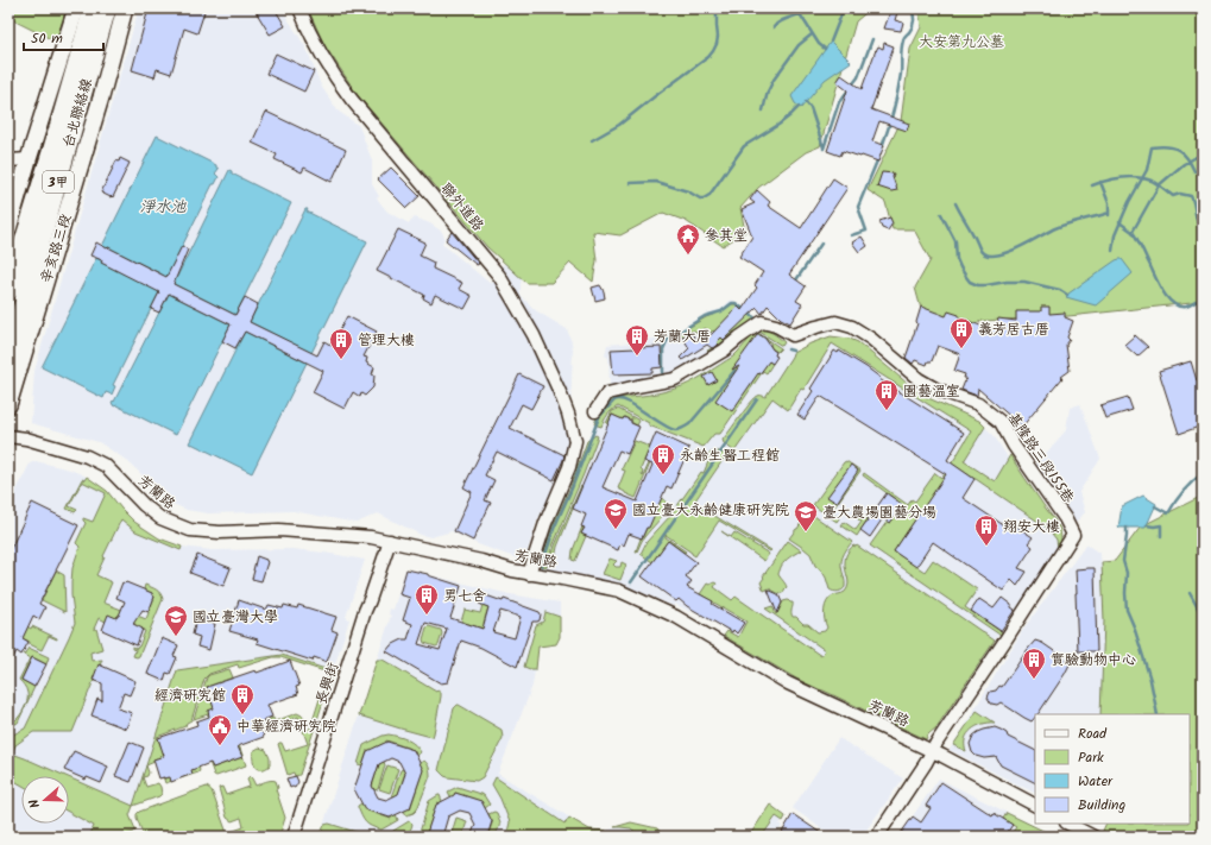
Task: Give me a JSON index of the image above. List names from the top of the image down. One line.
{"streets":{"highway":["台北聯絡線","3甲"],"main road":["辛亥路三段"],"street":["聯外道路","基隆路三段155巷","芳蘭路","長興街"]},"crossings":[["聯外道路","芳蘭路"],["基隆路三段155巷","芳蘭路"],["芳蘭路","長興街"]],"water":["淨水池"],"parks":["大安第九公墓"],"places":{"temple":["參其堂"],"building":["義芳居古厝","芳蘭大厝","管理大樓","園藝溫室","永齡生醫工程館","翔安大樓","男七舍","實驗動物中心","經濟研究館"],"school or university":["國立臺大永齡健康研究院","臺大農場園藝分場","國立臺灣大學"],"public building":["中華經濟研究院"]},"legend":["Road","Park","Water","Building"],"scale_bar":"50 m","north":"left"}
